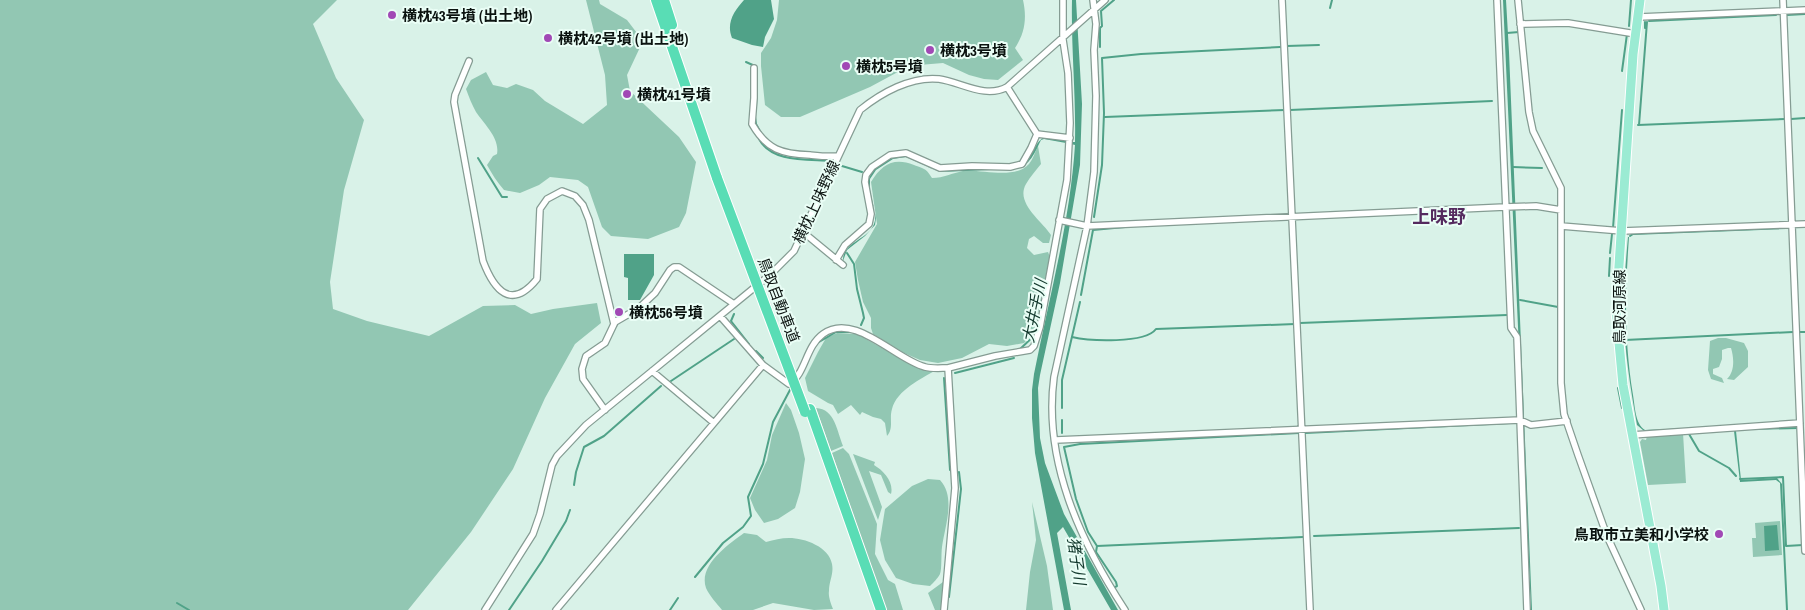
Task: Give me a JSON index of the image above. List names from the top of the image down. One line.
{"streets":{"highway":["鳥取自動車道"],"main road":["鳥取河原線"],"street":["横枕上味野線"]},"districts":["上味野"],"water":["大井手川","猪子川"],"places":["横枕43号墳 (出土地)","横枕42号墳 (出土地)","横枕3号墳","横枕5号墳","横枕41号墳","横枕56号墳","鳥取市立美和小学校"]}
